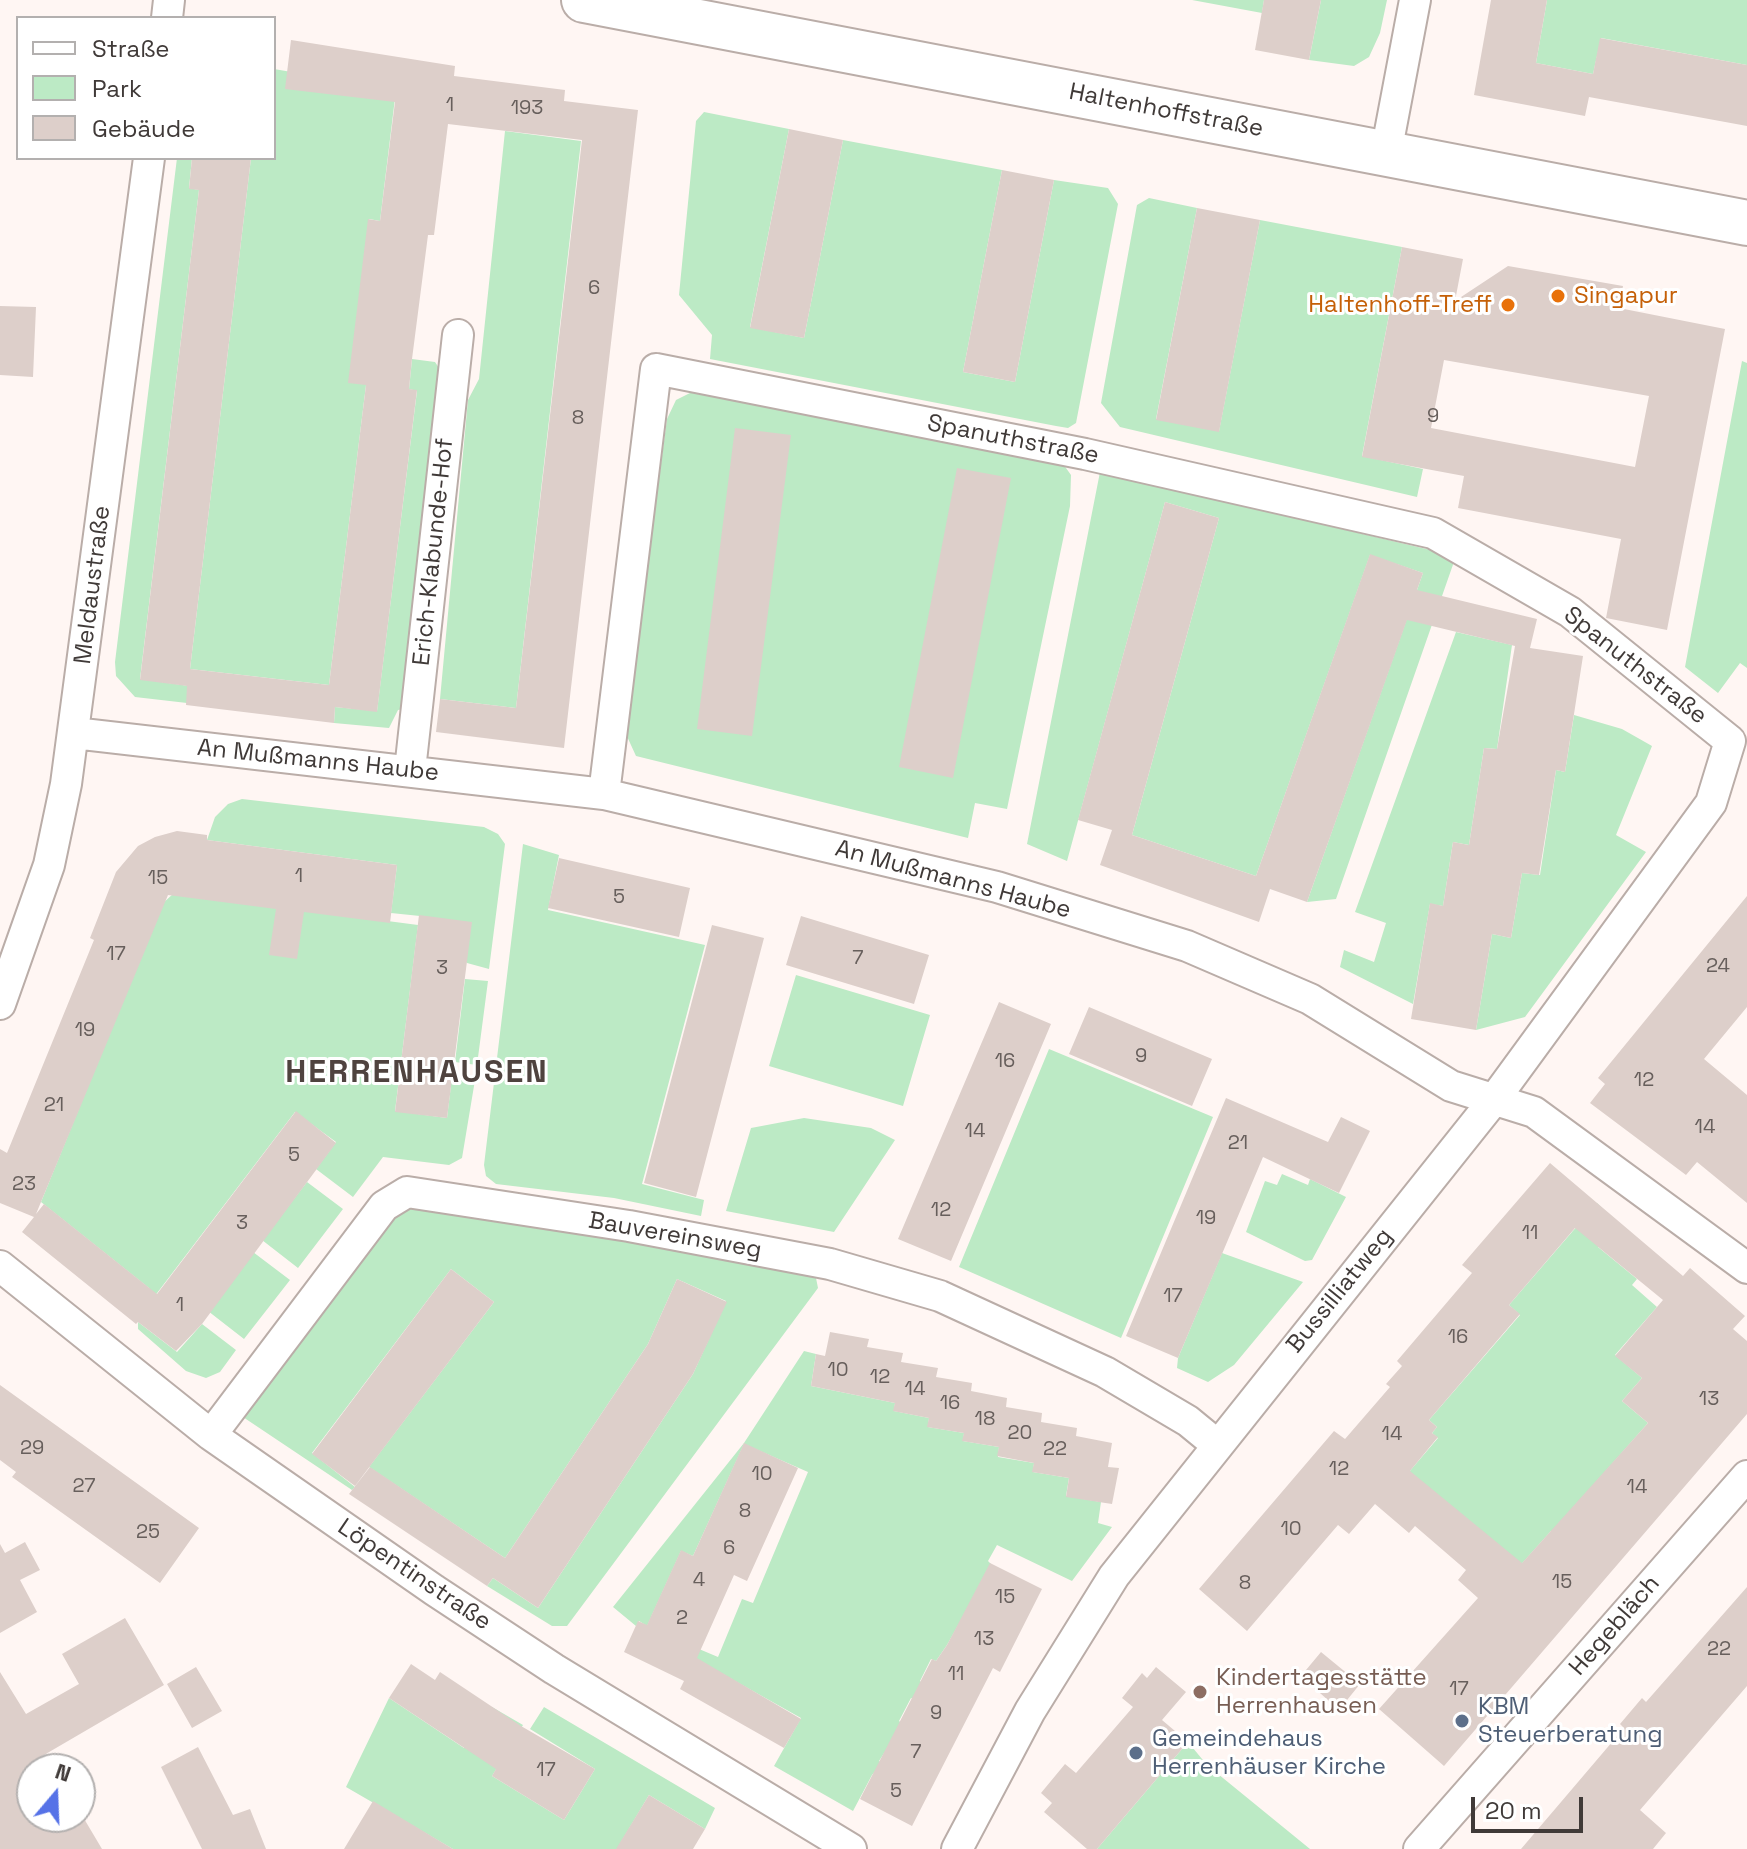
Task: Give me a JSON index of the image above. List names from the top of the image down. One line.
{"streets":{"street":["Haltenhoffstraße","Spanuthstraße","Erich-Klabunde-Hof","Meldaustraße","An Mußmanns Haube","Bauvereinsweg","Bussilliatweg","Löpentinstraße","Hegebläch"]},"crossings":[["Spanuthstraße","An Mußmanns Haube"],["Spanuthstraße","Bussilliatweg"],["Erich-Klabunde-Hof","An Mußmanns Haube"],["Meldaustraße","An Mußmanns Haube"],["An Mußmanns Haube","Bussilliatweg"],["Bauvereinsweg","Bussilliatweg"],["Bauvereinsweg","Löpentinstraße"]],"districts":["HERRENHAUSEN"],"places":["Singapur","Haltenhoff-Treff","Kindertagesstätte Herrenhausen","KBM Steuerberatung","Gemeindehaus Herrenhäuser Kirche"],"house_numbers":["1","193","6","9","8","1","15","5","17","7","24","3","19","9","16","12","21","14","14","21","5","23","12","19","3","11","17","1","16","10","12","14","13","16","18","20","14","29","22","12","10","27","14","8","10","25","6","4","15","8","15","2","13","22","11","17","9","7","17","5"],"legend":["Straße","Park","Gebäude"],"scale_bar":"20 m","north":"top"}
